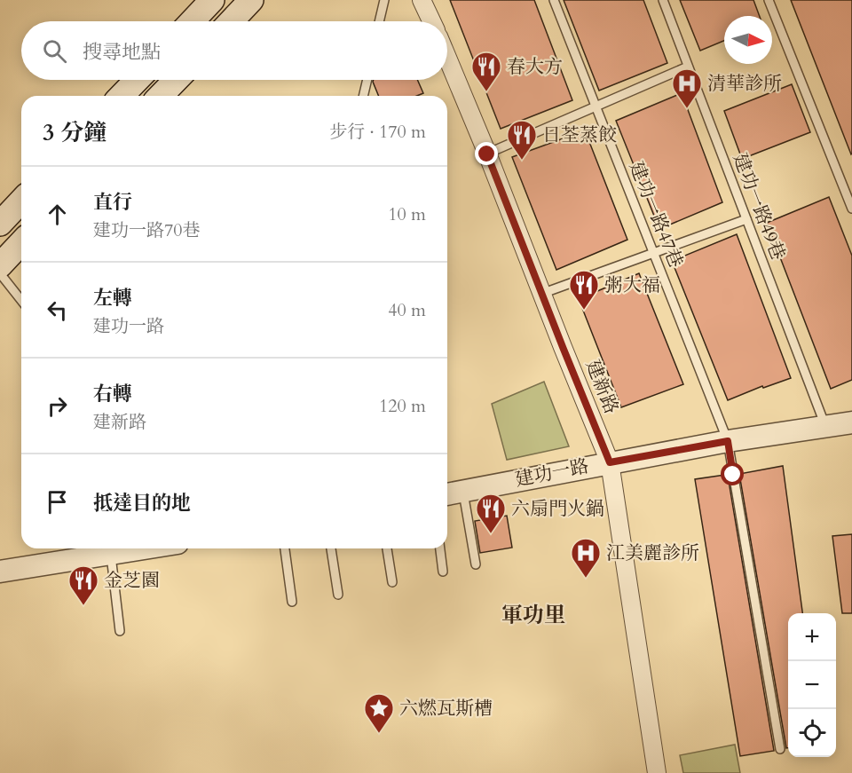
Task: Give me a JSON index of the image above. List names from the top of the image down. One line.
{"streets":{"street":["建新路","建功一路"],"lane":["建功一路49巷","建功一路47巷"]},"crossings":[["建功一路49巷","建功一路"],["建功一路47巷","建功一路"],["建新路","建功一路"]],"districts":["軍功里"],"places":{"restaurant":["春大方","日荃蒸餃","粥大福","六扇門火鍋","金芝園"],"hospital":["清華診所","江美麗診所"],"place":["六燃瓦斯槽"]},"north":"right","page":{"search":"搜尋地點","heading":["3 分鐘","步行 · 170 m"],"list":[["直行","建功一路70巷","10 m"],["左轉","建功一路","40 m"],["右轉","建新路","120 m"],"抵達目的地"],"map_buttons":["+","−"]}}
